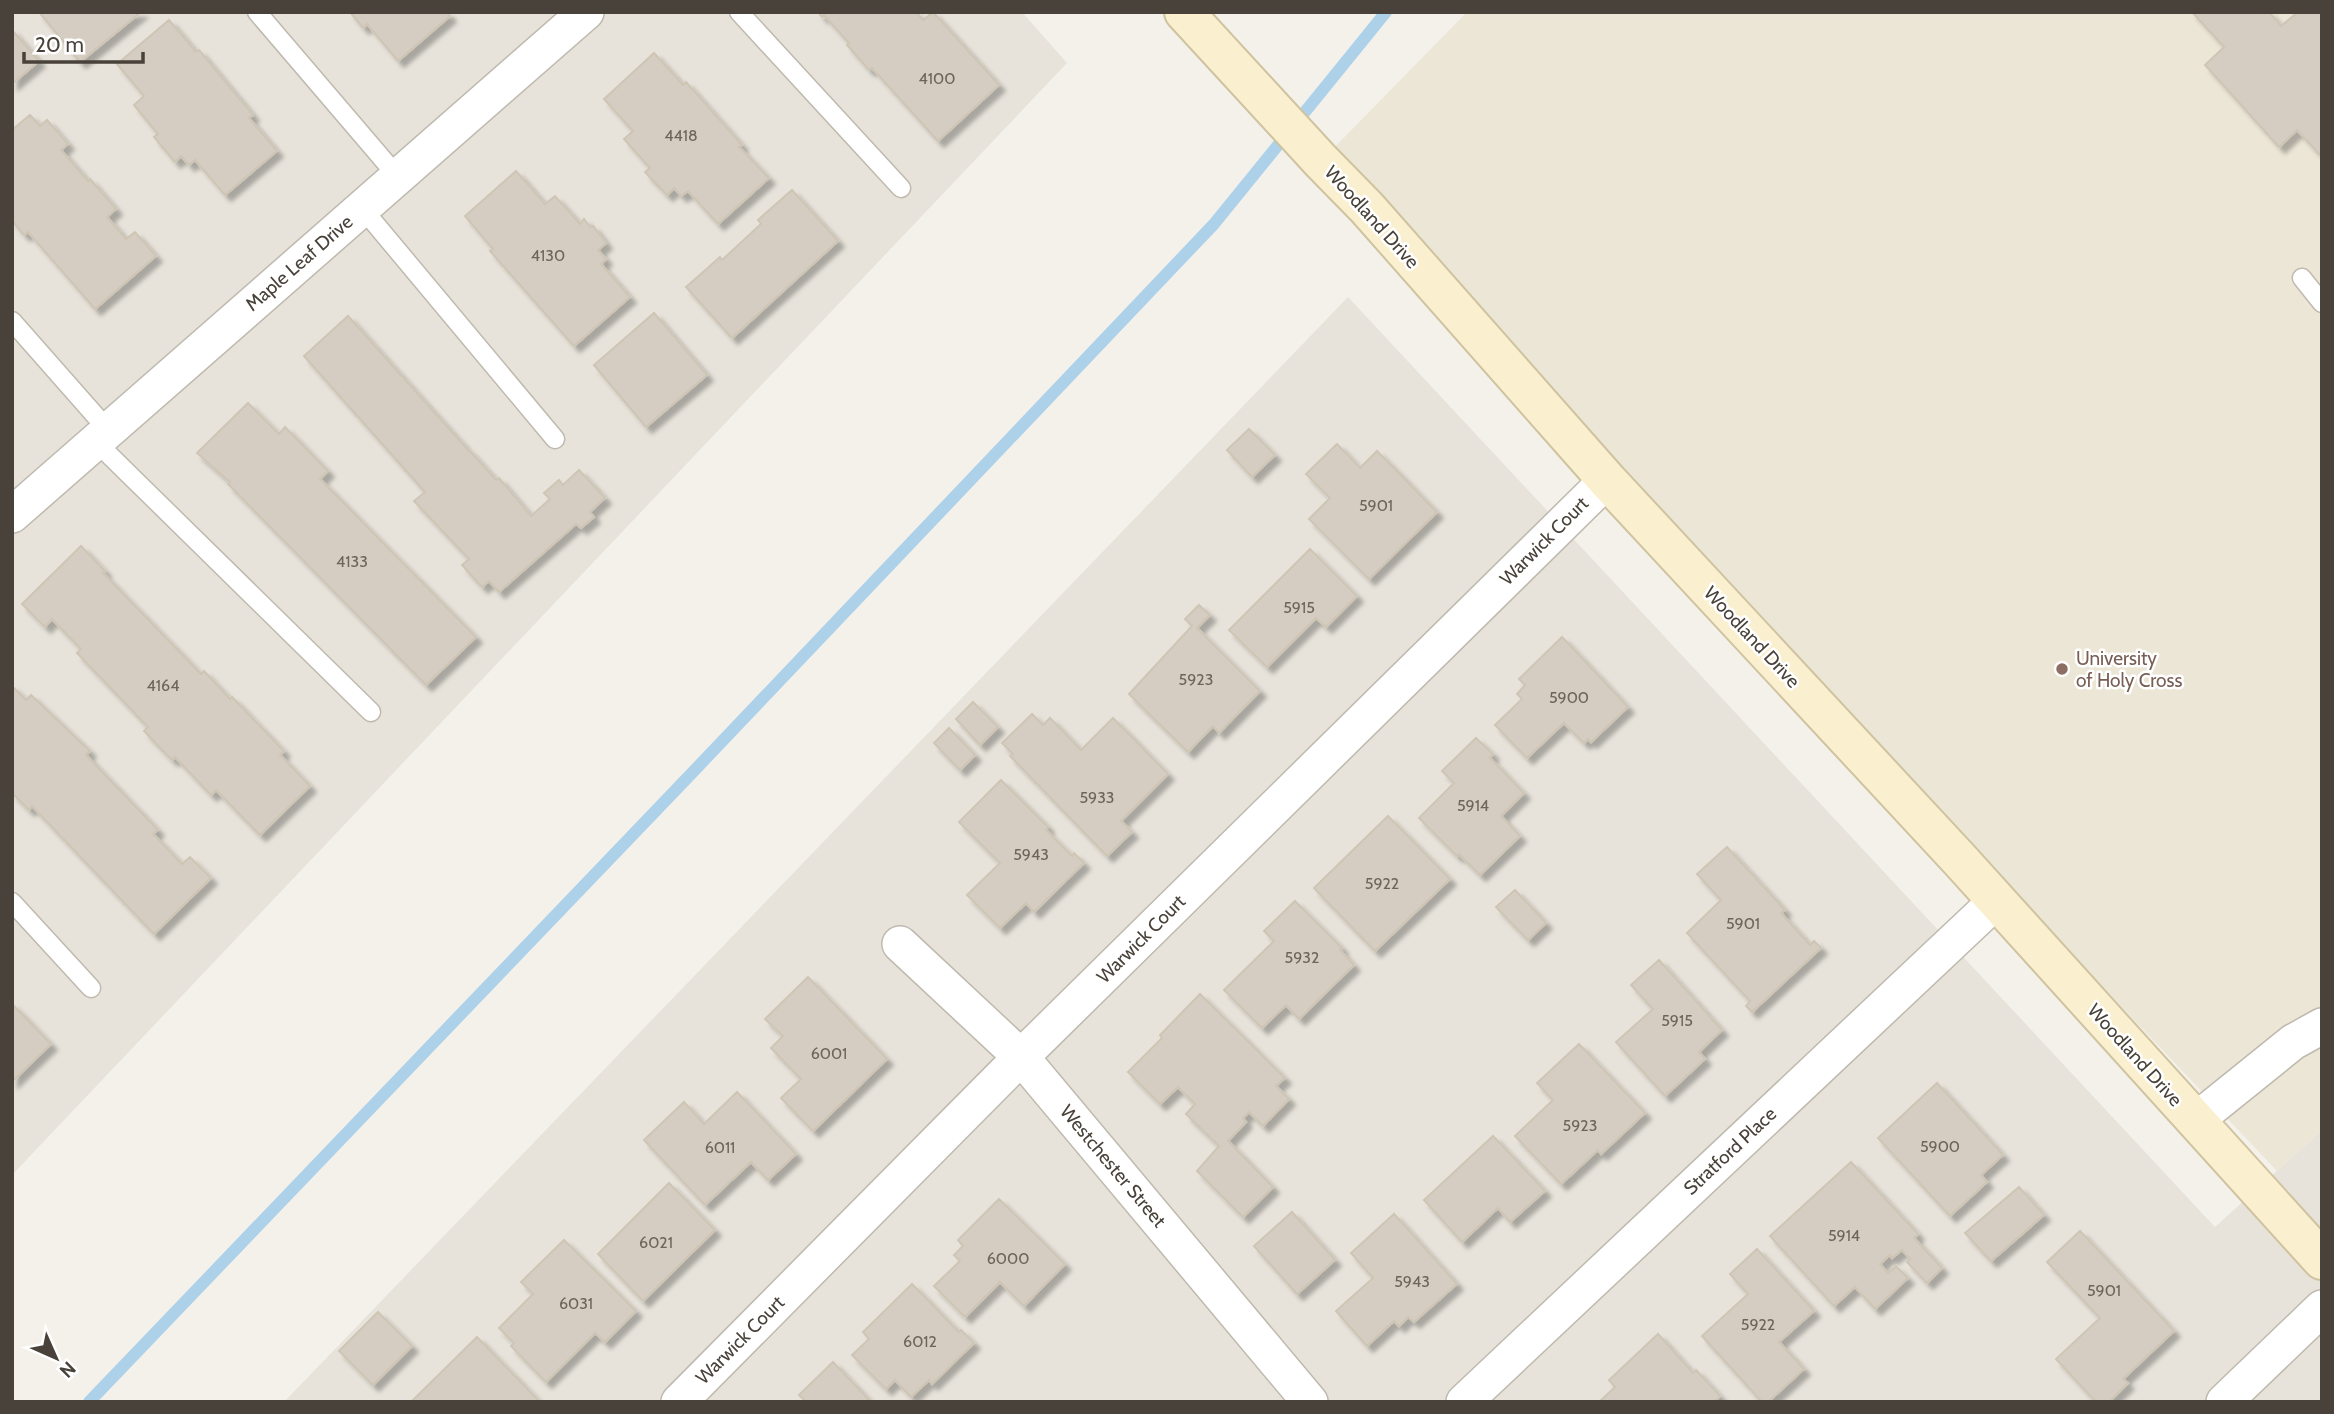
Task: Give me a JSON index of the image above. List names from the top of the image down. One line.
{"streets":{"main road":["Woodland Drive"],"street":["Maple Leaf Drive","Warwick Court","Stratford Place","Westchester Street"]},"crossings":[["Woodland Drive","Warwick Court"],["Woodland Drive","Stratford Place"],["Warwick Court","Westchester Street"]],"places":["University of Holy Cross"],"house_numbers":["4100","4418","4130","5901","4133","5915","5923","4164","5900","5933","5914","5943","5922","5901","5932","5915","6001","5923","5900","6011","5914","6021","6000","5943","5901","6031","5922","6012"],"scale_bar":"20 m","north":"bottom right"}
